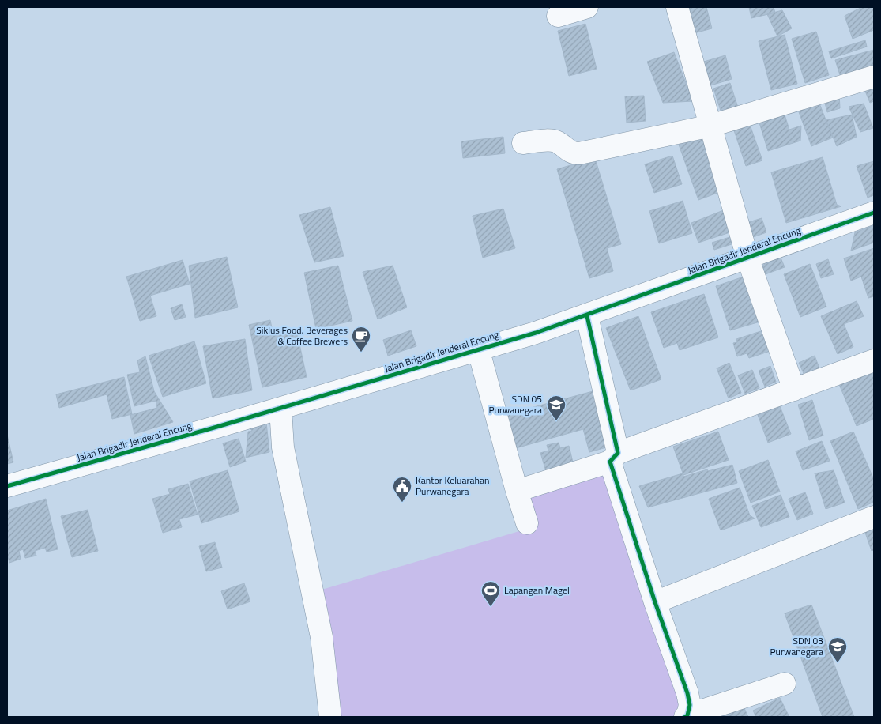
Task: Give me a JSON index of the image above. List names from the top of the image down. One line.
{"streets":{"street":["Jalan Brigadir Jenderal Encung"]},"places":{"cafe":["Siklus Food, Beverages & Coffee Brewers"],"school or university":["SDN 05 Purwanegara","SDN 03 Purwanegara"],"public building":["Kantor Keluarahan Purwanegara"],"sports":["Lapangan Magel"]}}
